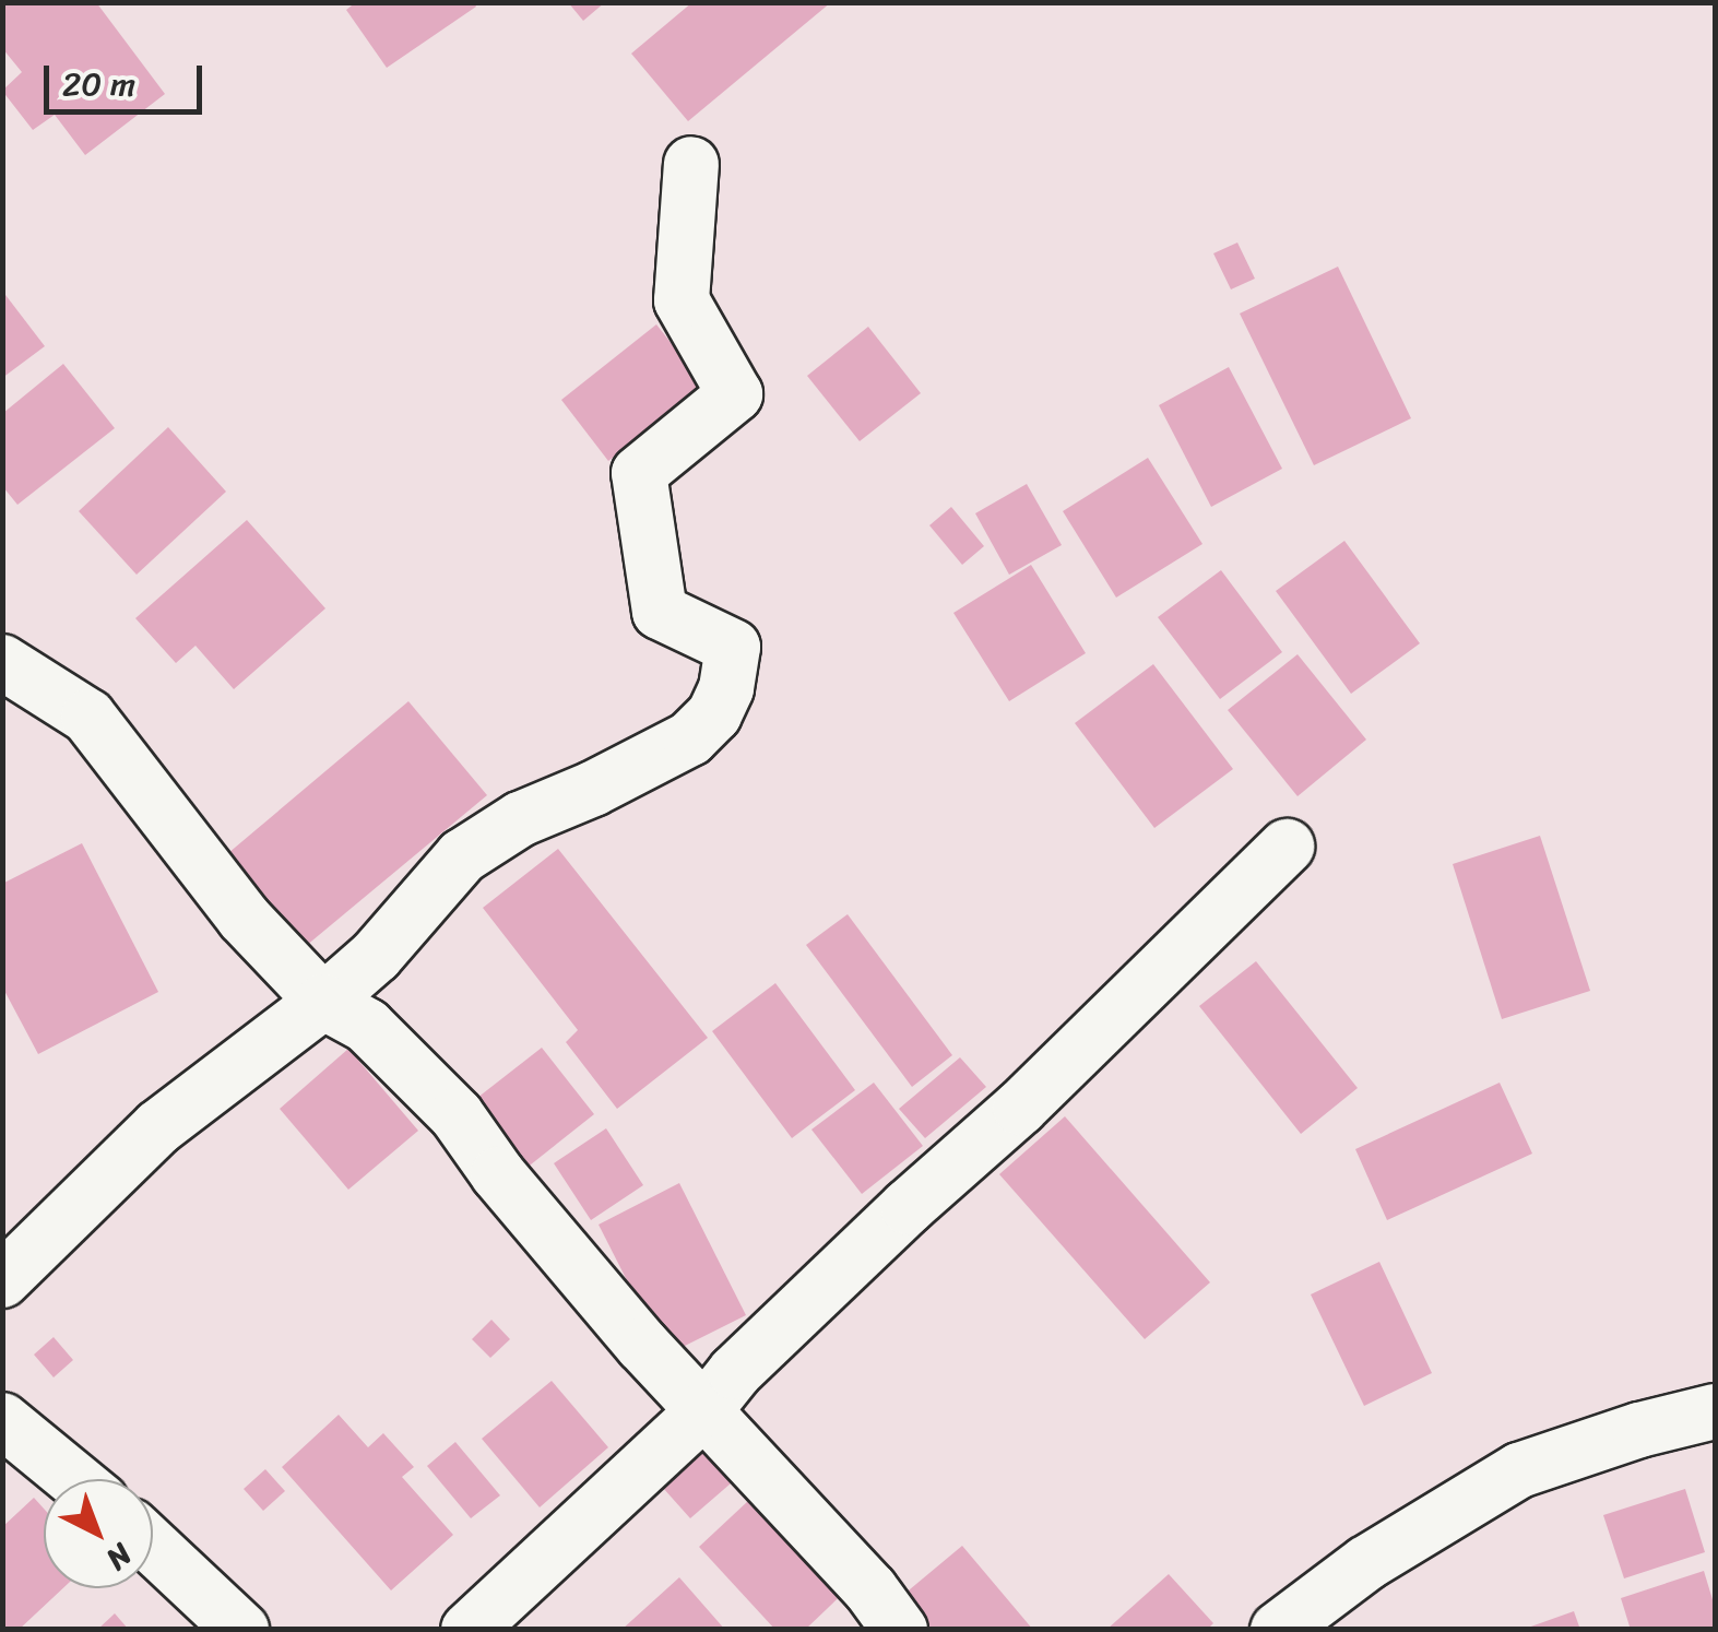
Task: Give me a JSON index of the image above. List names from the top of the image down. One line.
{"scale_bar":"20 m","north":"bottom right"}
